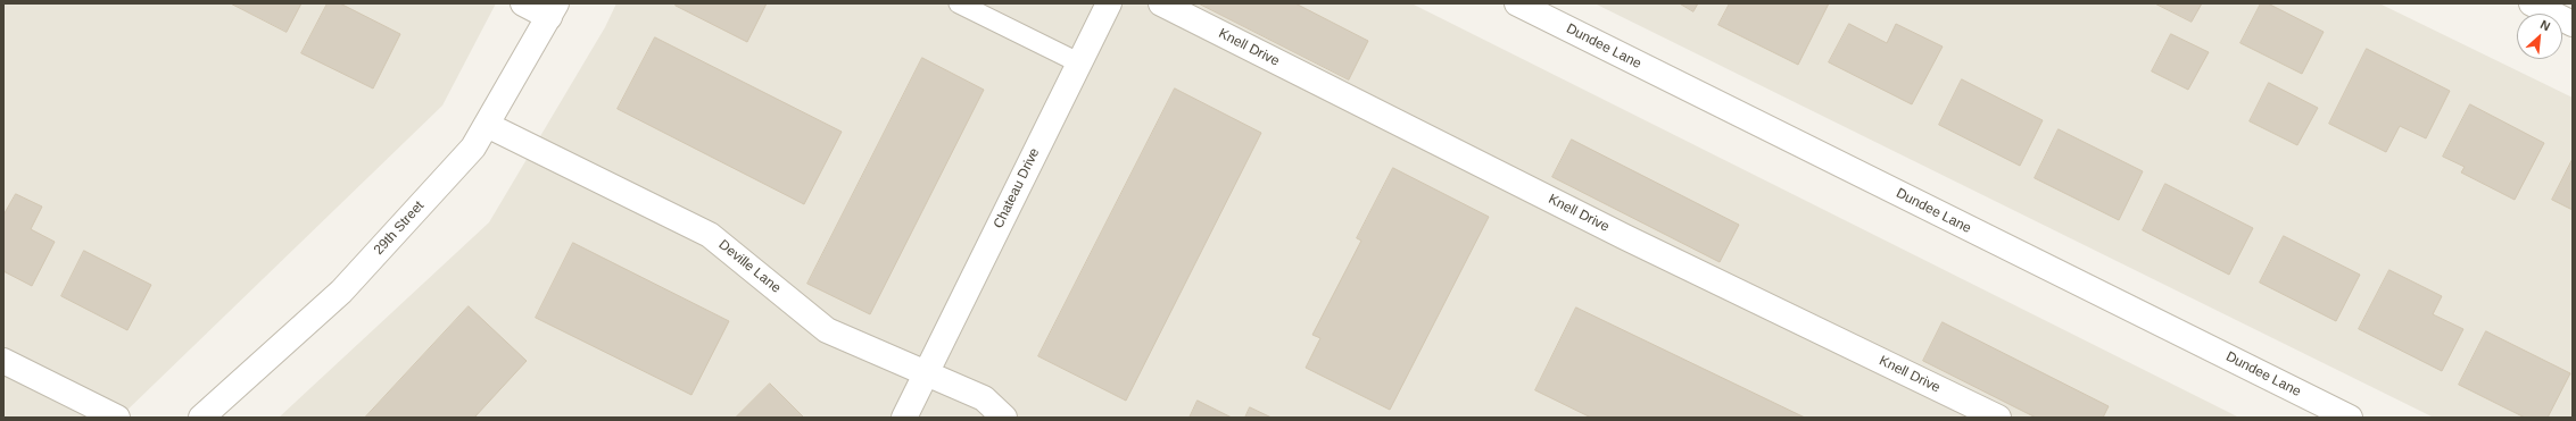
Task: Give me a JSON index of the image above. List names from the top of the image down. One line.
{"streets":{"street":["Dundee Lane","Knell Drive","Chateau Drive","29th Street","Deville Lane"]},"crossings":[["Chateau Drive","Deville Lane"],["29th Street","Deville Lane"]],"north":"top right"}
